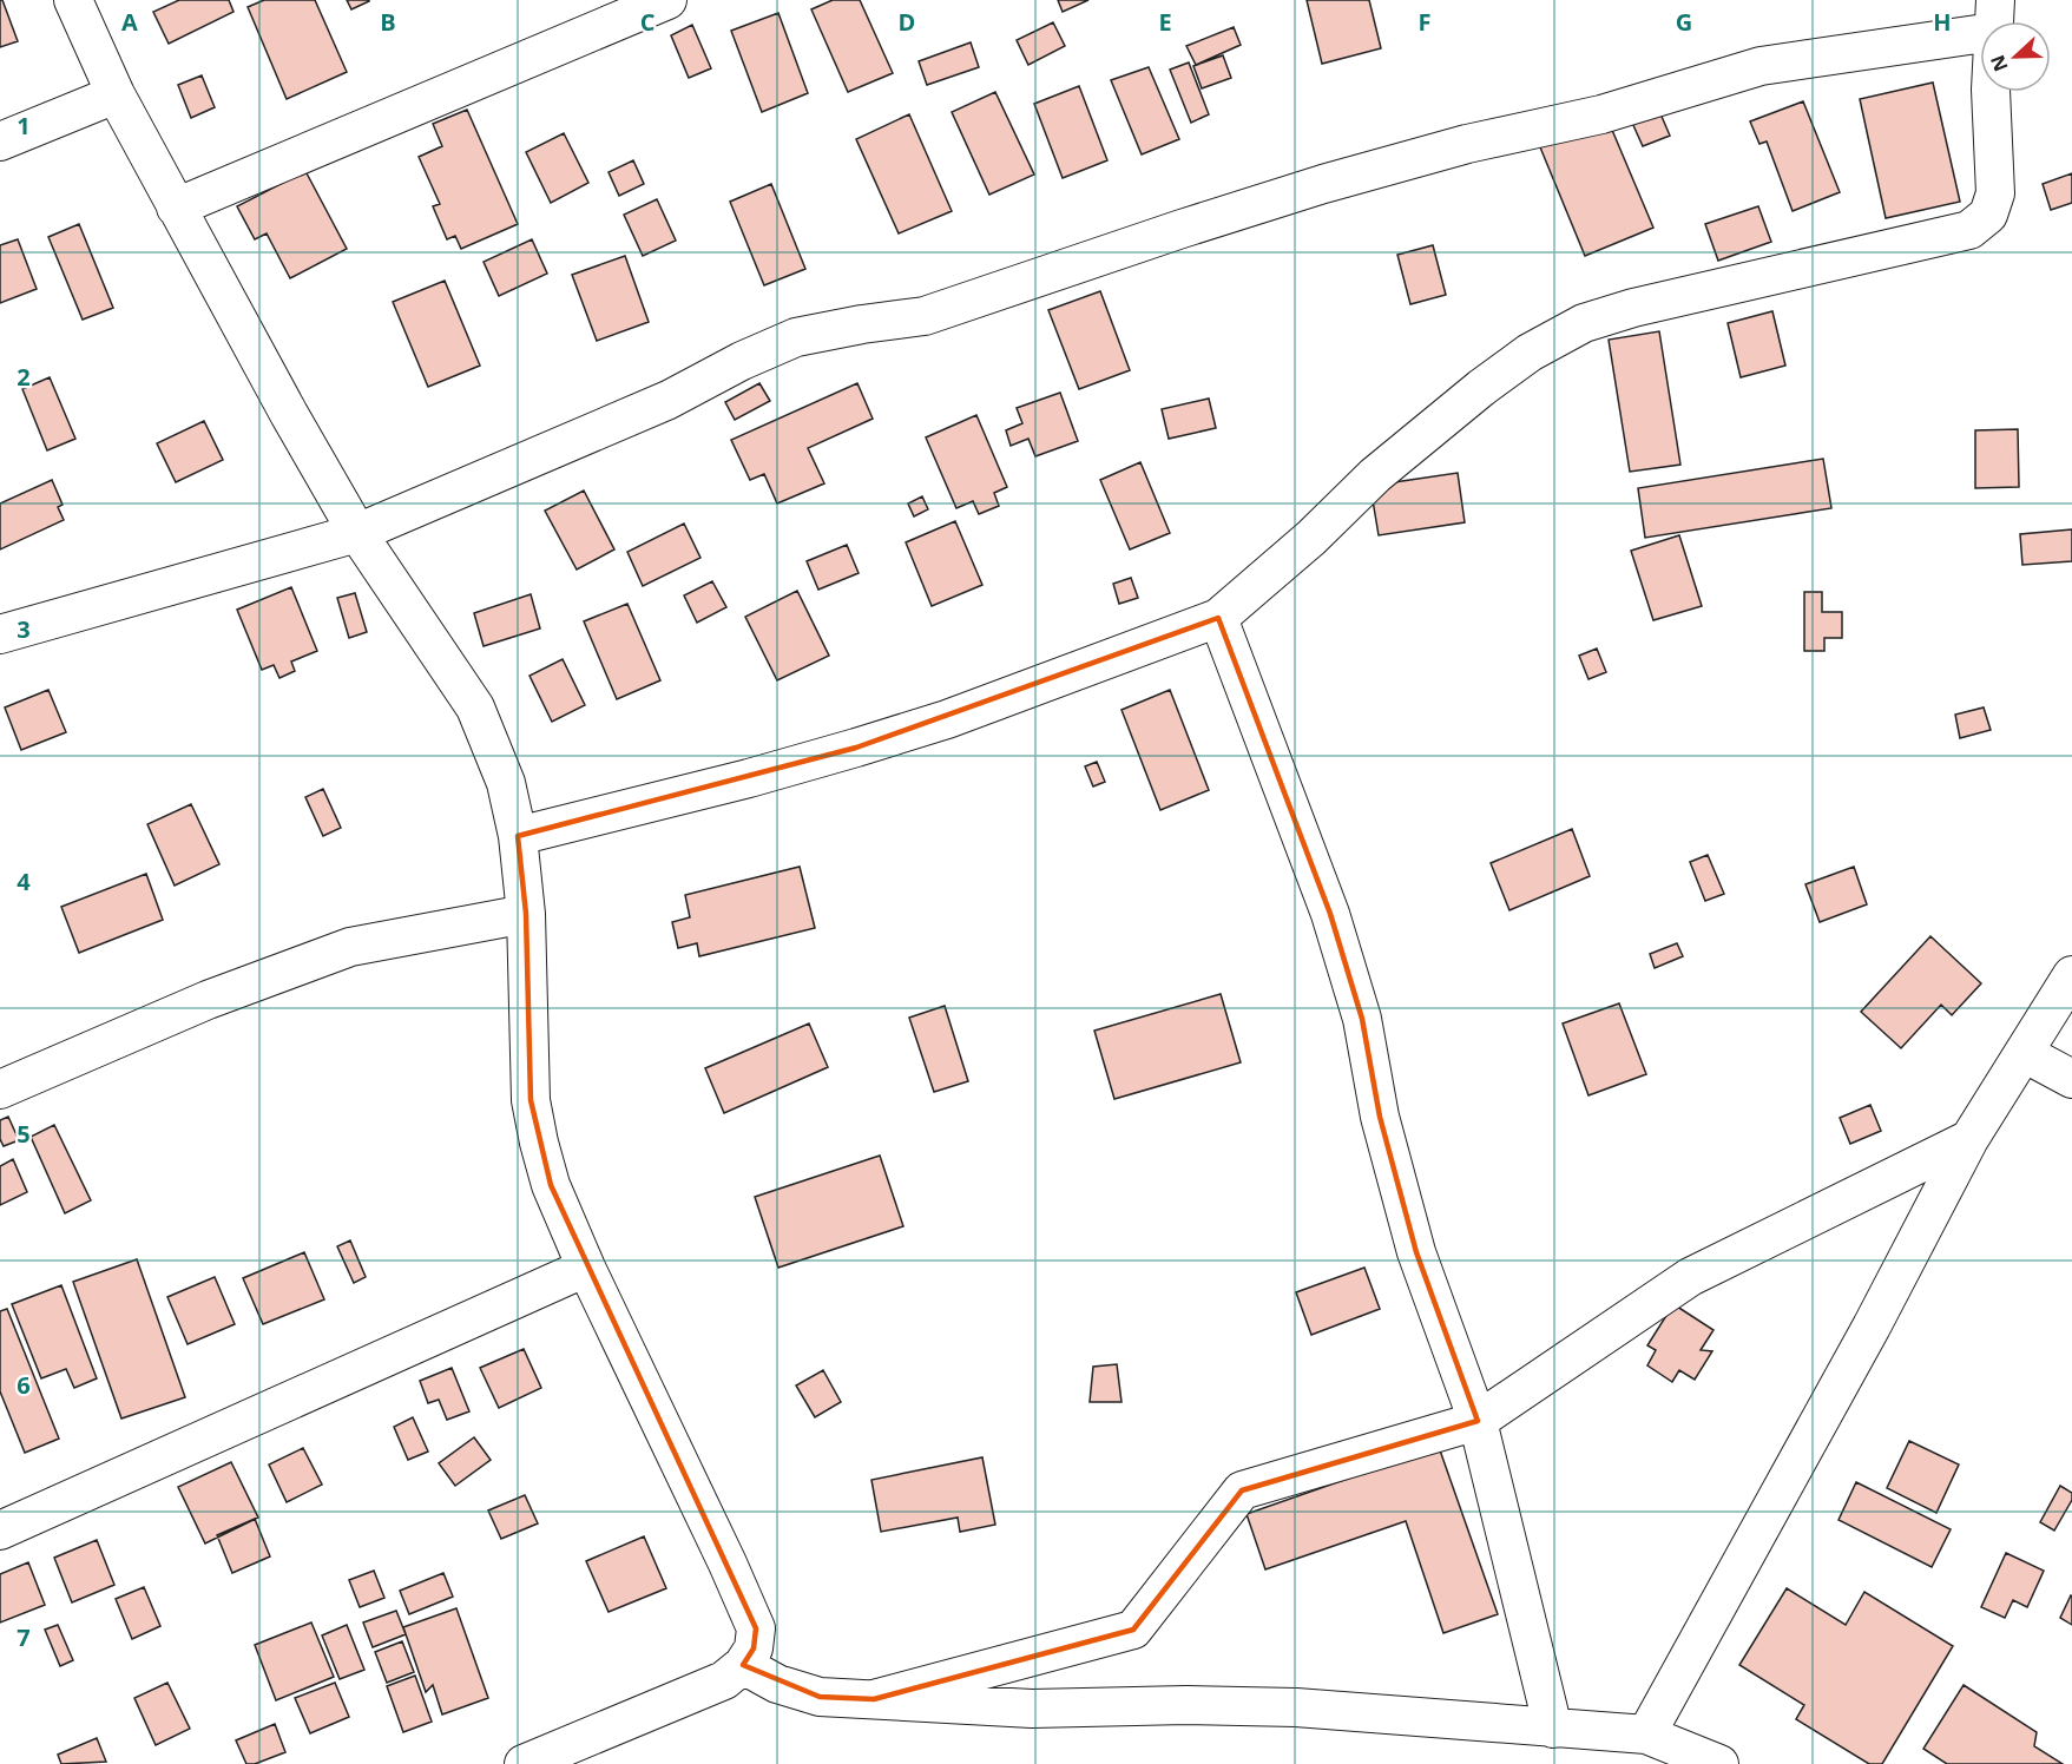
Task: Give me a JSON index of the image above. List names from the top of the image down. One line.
{"north":"left","grid":{"columns":["A","B","C","D","E","F","G","H"],"rows":["1","2","3","4","5","6","7"]}}
